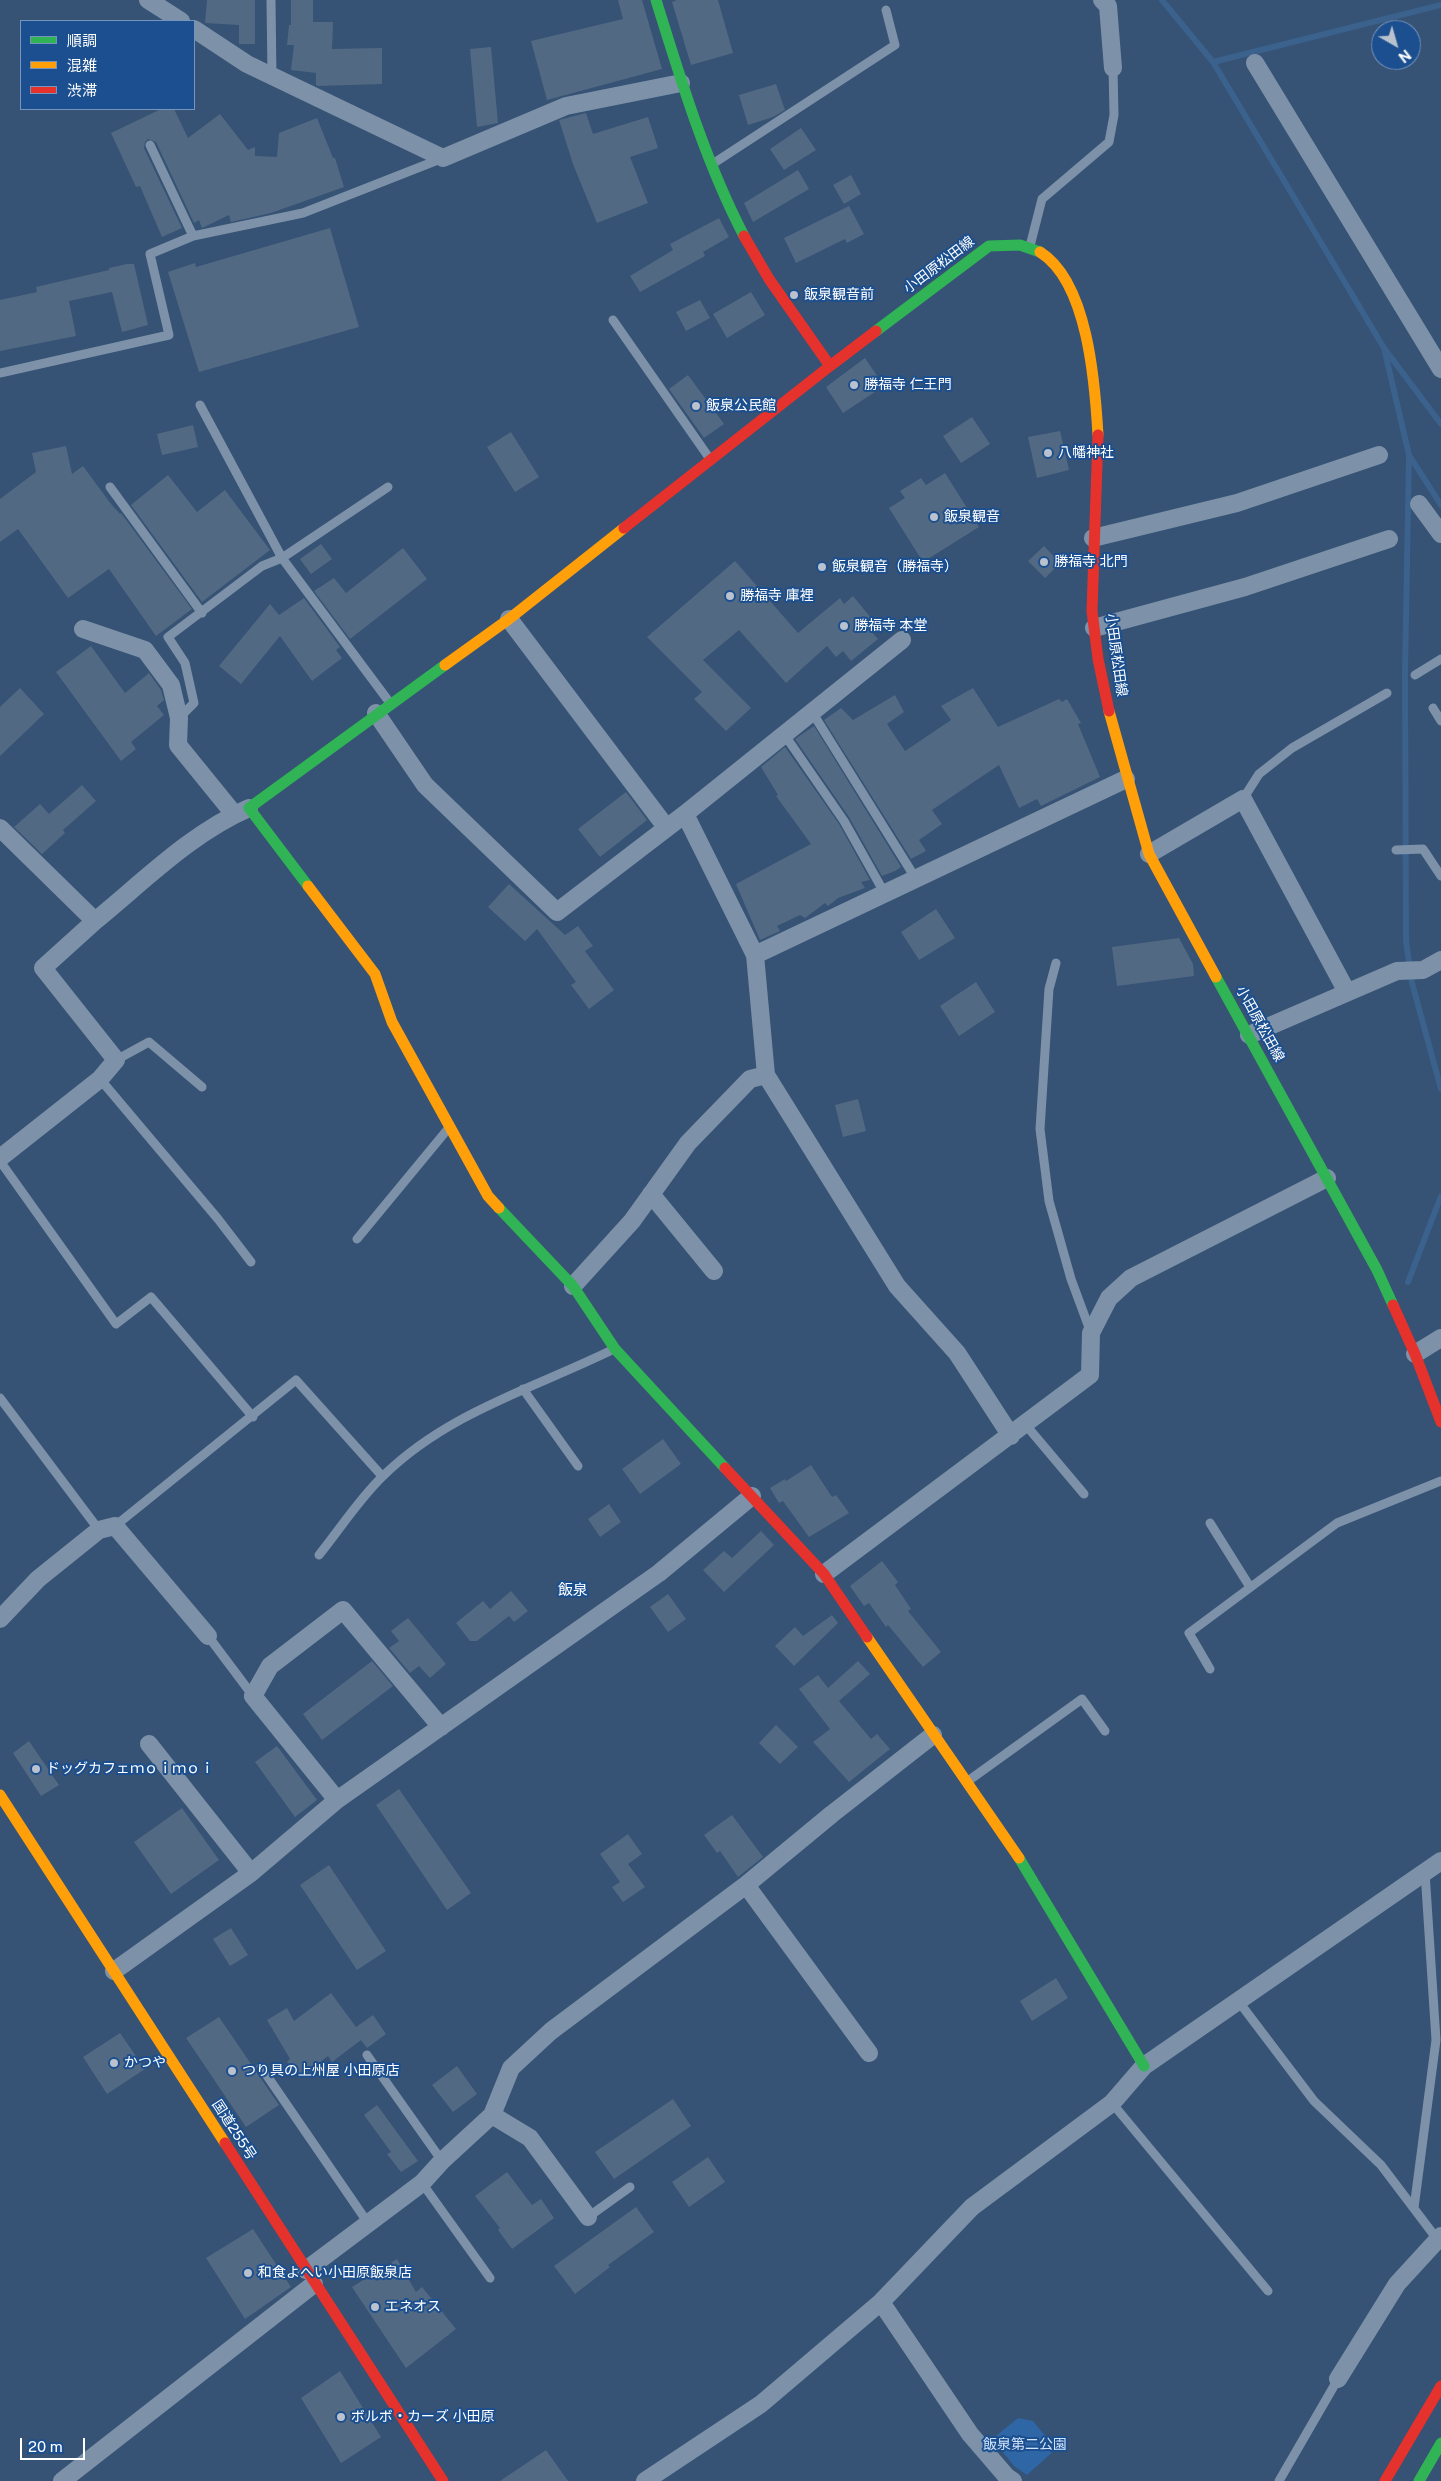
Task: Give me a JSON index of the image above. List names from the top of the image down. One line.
{"streets":{"main road":["小田原松田線","国道255号"]},"districts":["飯泉"],"parks":["飯泉第二公園"],"places":["飯泉観音前","勝福寺 仁王門","飯泉公民館","八幡神社","飯泉観音","勝福寺 北門","飯泉観音（勝福寺）","勝福寺 庫裡","勝福寺 本堂","ドッグカフェｍｏｉｍｏｉ","かつや","つり具の上州屋 小田原店","和食よへい小田原飯泉店","エネオス","ボルボ・カーズ 小田原"],"legend":["順調","混雑","渋滞"],"scale_bar":"20 m","north":"bottom right"}
